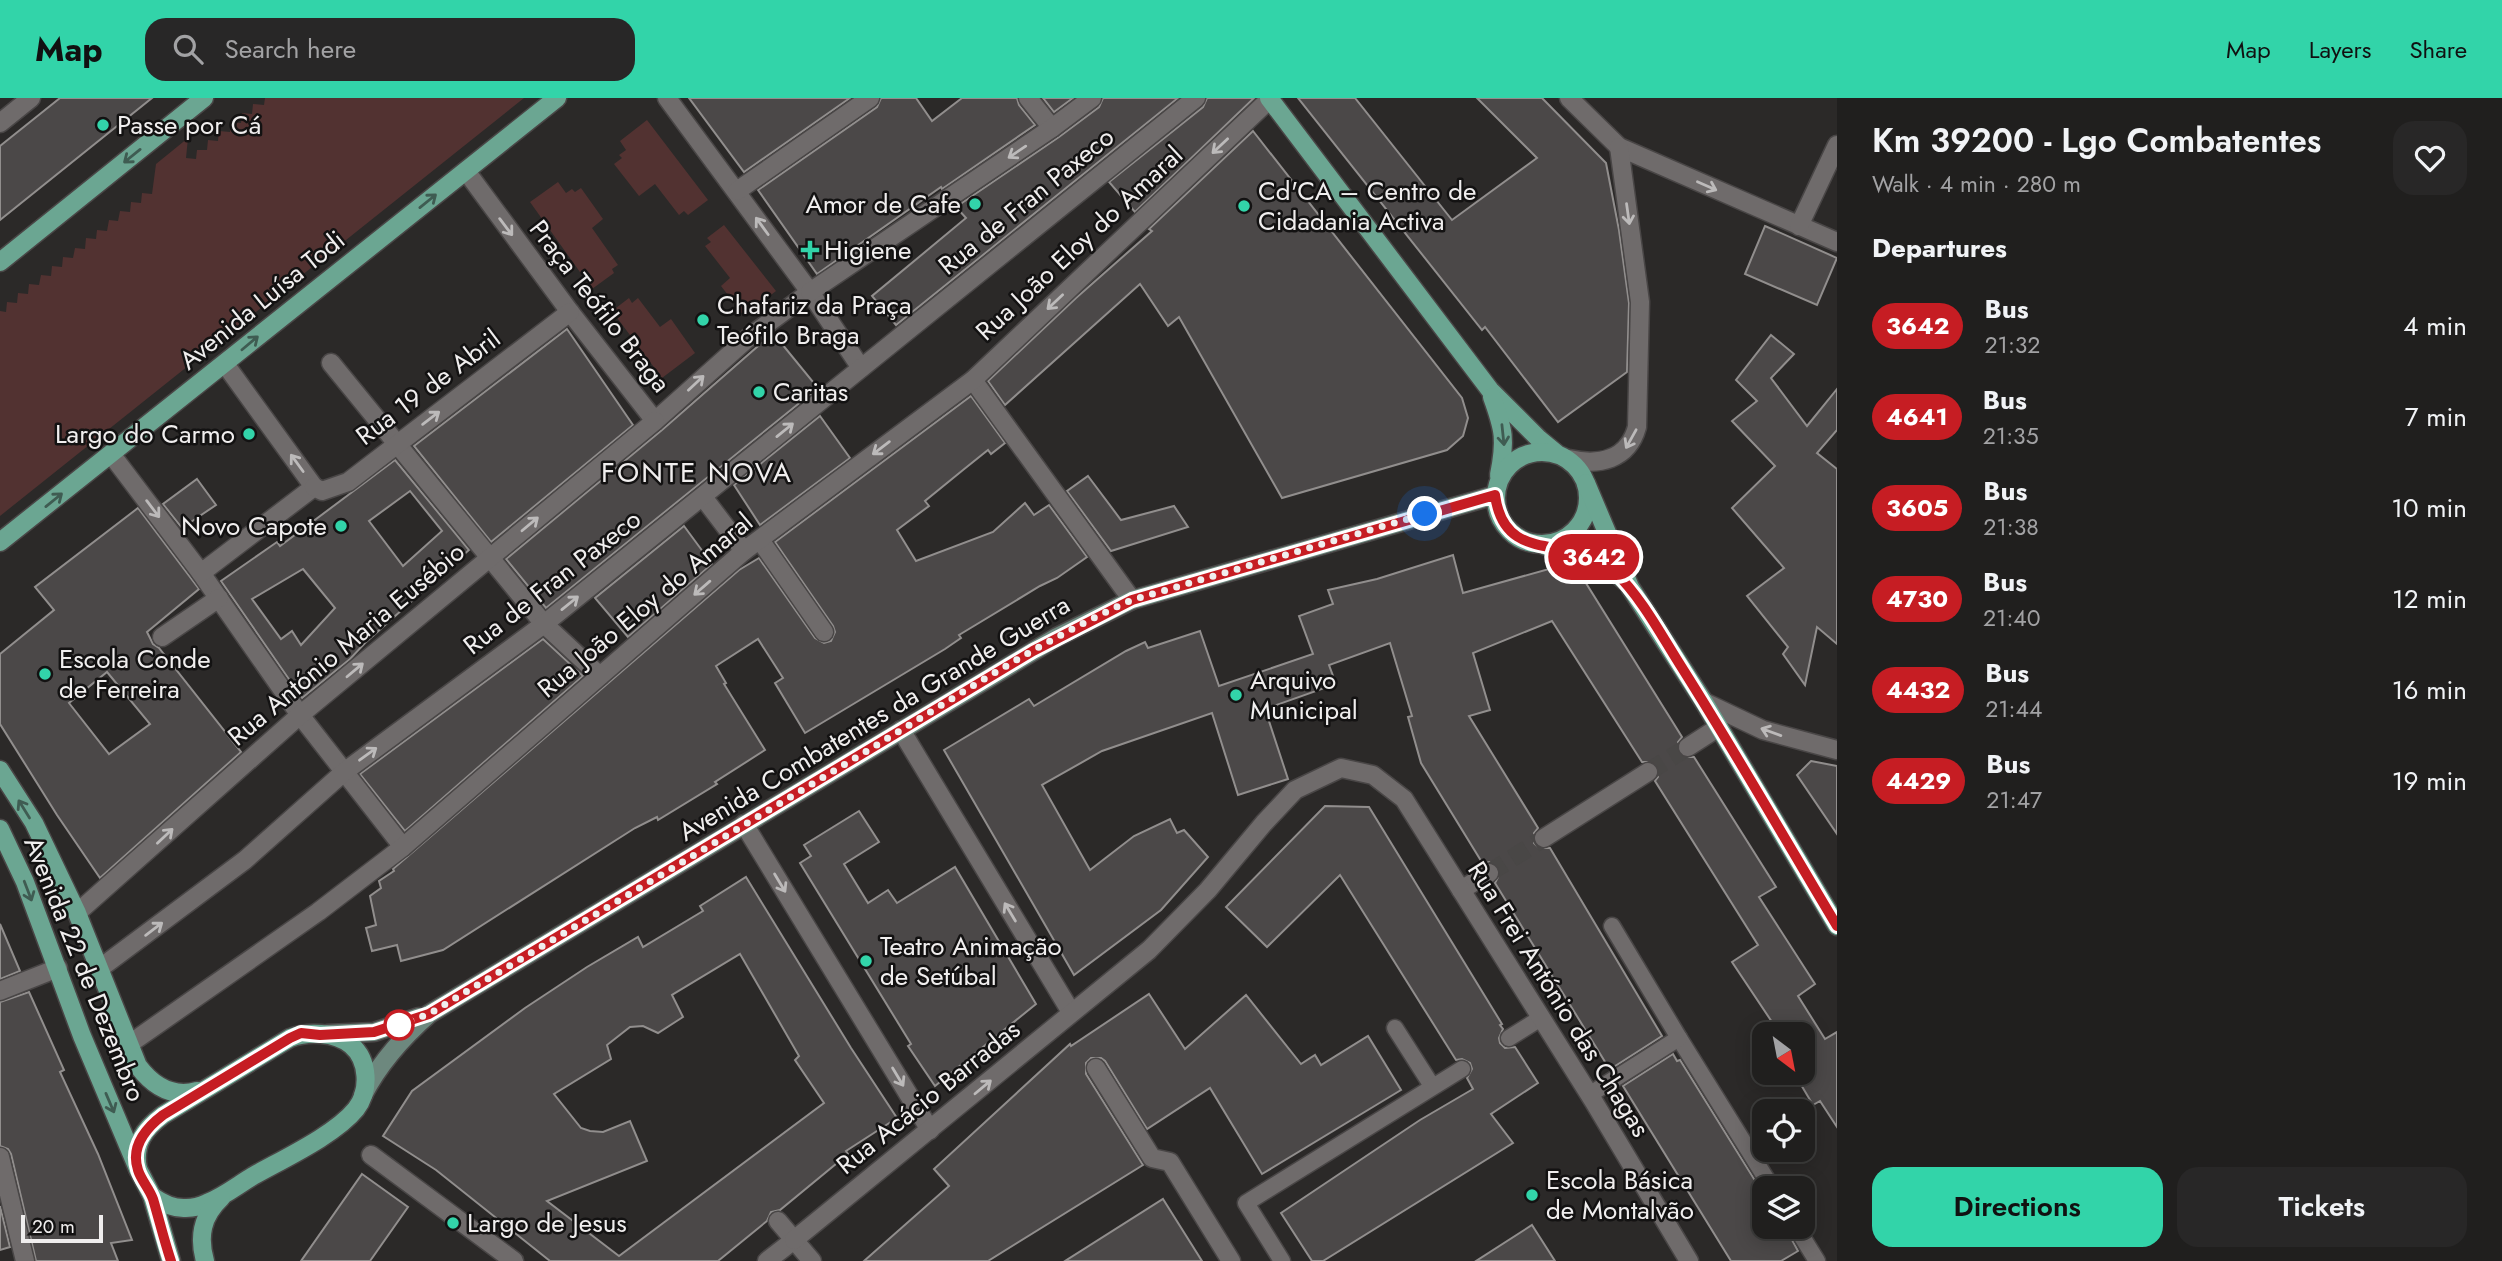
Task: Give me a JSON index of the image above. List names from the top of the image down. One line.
{"streets":{"main road":["Avenida Luísa Todi","Avenida Combatentes da Grande Guerra","Avenida 22 de Dezembro"],"street":["Rua de Fran Paxeco","Rua João Eloy do Amaral","Praça Teófilo Braga","Rua 19 de Abril","Rua António Maria Eusébio","Rua Frei António das Chagas","Rua Acácio Barradas"]},"crossings":[["Rua de Fran Paxeco","Avenida 22 de Dezembro"],["Rua João Eloy do Amaral","Avenida 22 de Dezembro"],["Avenida Luísa Todi","Praça Teófilo Braga"],["Praça Teófilo Braga","Rua 19 de Abril"],["Praça Teófilo Braga","Rua António Maria Eusébio"],["Rua António Maria Eusébio","Avenida 22 de Dezembro"],["Avenida Combatentes da Grande Guerra","Avenida 22 de Dezembro"],["Rua Frei António das Chagas","Rua Acácio Barradas"]],"one_way":["Rua de Fran Paxeco","Rua João Eloy do Amaral","Avenida Luísa Todi","Rua 19 de Abril","Rua António Maria Eusébio"],"districts":["FONTE NOVA"],"places":{"other":["Passe por Cá","Amor de Cafe","Cd'CA – Centro de Cidadania Activa","Chafariz da Praça Teófilo Braga","Caritas","Largo do Carmo","Novo Capote","Escola Conde de Ferreira","Arquivo Municipal","Teatro Animação de Setúbal","Escola Básica de Montalvão","Largo de Jesus"],"health":["Higiene"]},"lines":["bus line 3642"],"scale_bar":"20 m","north":"bottom right","page":{"header":"Map","search":"Search here","nav":["Map","Layers","Share"],"on_map":"3642","heading":[["Km 39200 - Lgo Combatentes","Walk · 4 min · 280 m"],"Departures"],"list":[{"mark":"3642","name":"Bus","note":"21:32","value":"4 min"},{"mark":"4641","name":"Bus","note":"21:35","value":"7 min"},{"mark":"3605","name":"Bus","note":"21:38","value":"10 min"},{"mark":"4730","name":"Bus","note":"21:40","value":"12 min"},{"mark":"4432","name":"Bus","note":"21:44","value":"16 min"},{"mark":"4429","name":"Bus","note":"21:47","value":"19 min"}],"buttons":["Directions","Tickets"],"scale":"20 m"}}
